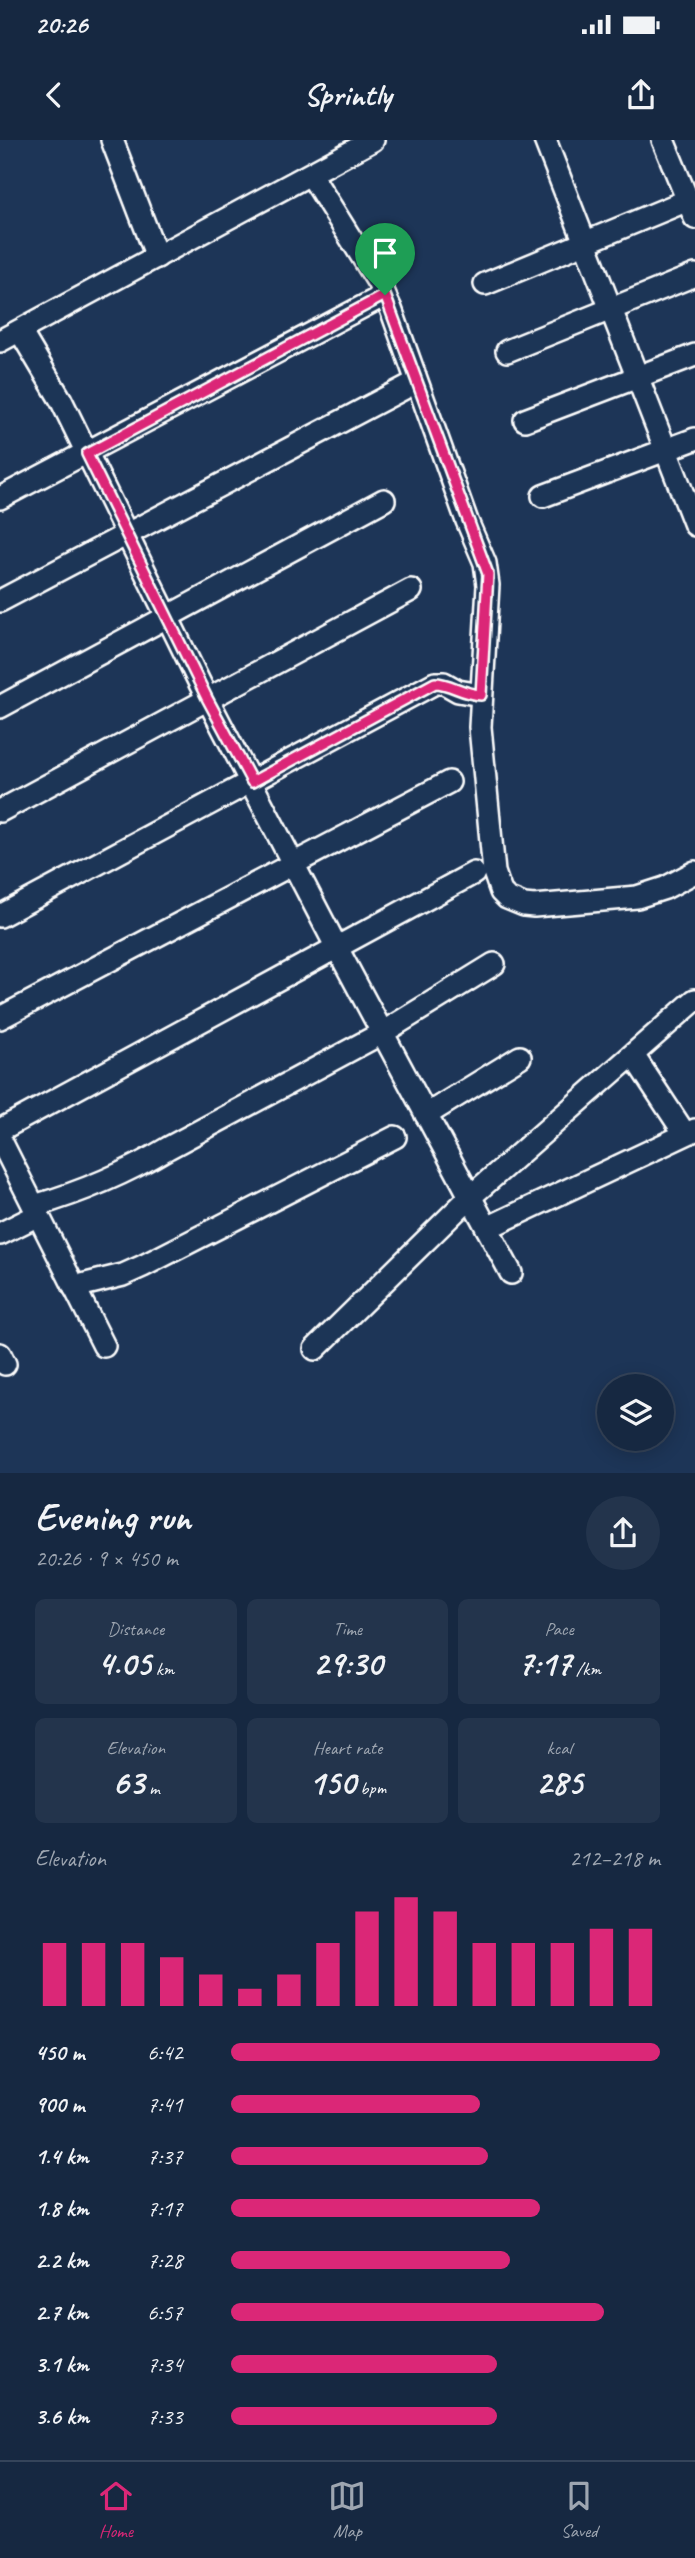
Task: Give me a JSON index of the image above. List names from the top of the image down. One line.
{"page":{"status":"20:26","header":"Sprintly","heading":["Evening run","20:26 · 9 × 450 m"],"stats":[["Distance","4.05 km"],["Time","29:30"],["Pace","7:17 /km"],["Elevation","63 m"],["Heart rate","150 bpm"],["kcal","285"]],"chart":["Elevation","212–218 m"],"list":[{"name":"450 m","note":"6:42"},{"name":"900 m","note":"7:41"},{"name":"1.4 km","note":"7:37"},{"name":"1.8 km","note":"7:17"},{"name":"2.2 km","note":"7:28"},{"name":"2.7 km","note":"6:57"},{"name":"3.1 km","note":"7:34"},{"name":"3.6 km","note":"7:33"}],"tabs":["Home","Map","Saved"]}}
